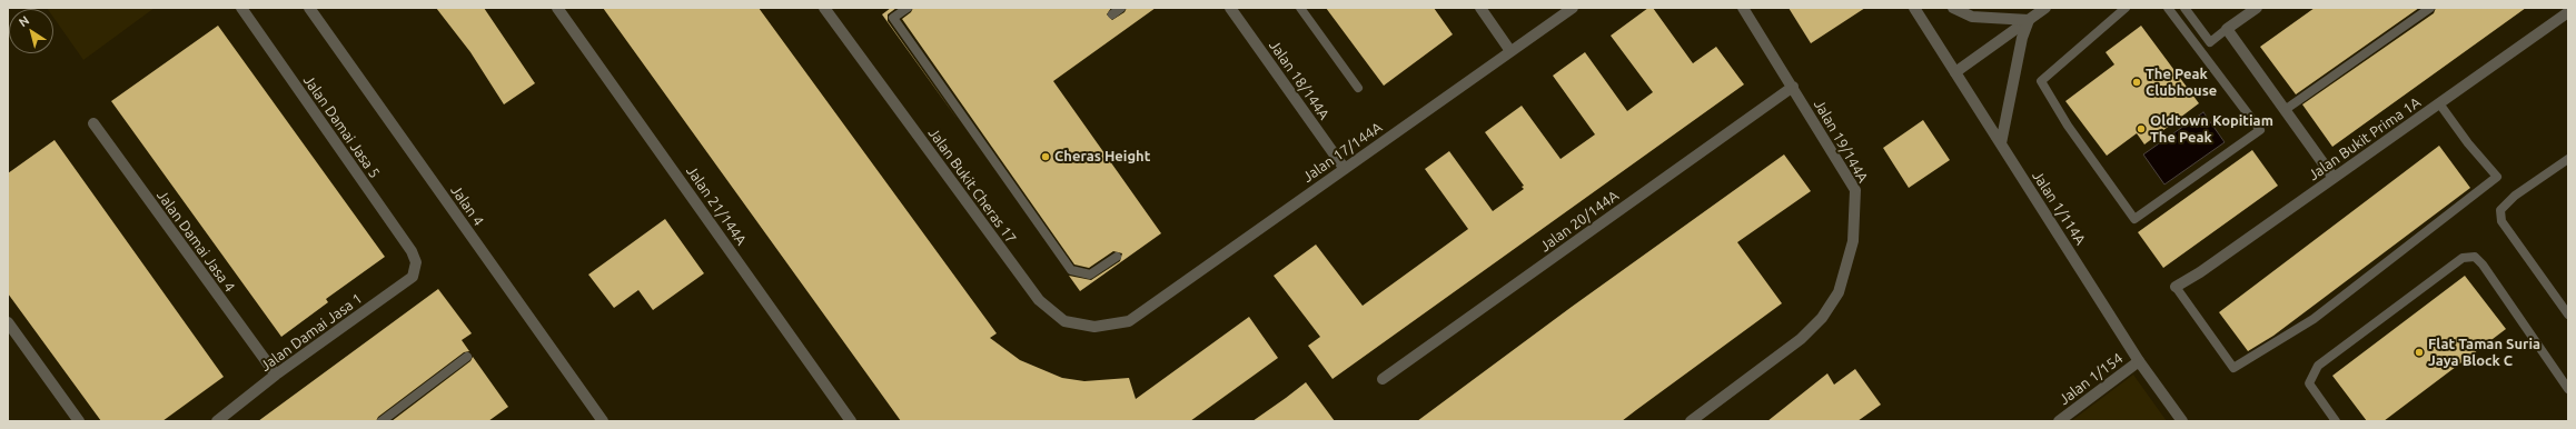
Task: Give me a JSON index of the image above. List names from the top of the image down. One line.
{"streets":{"street":["Jalan 18/144A","Jalan Damai Jasa 5","Jalan Bukit Prima 1A","Jalan 19/144A","Jalan 17/144A","Jalan Bukit Cheras 17","Jalan 4","Jalan 21/144A","Jalan 1/114A","Jalan 20/144A","Jalan Damai Jasa 4","Jalan Damai Jasa 1","Jalan 1/154"]},"crossings":[["Jalan 18/144A","Jalan 17/144A"],["Jalan Damai Jasa 5","Jalan Damai Jasa 1"],["Jalan 19/144A","Jalan 20/144A"],["Jalan 17/144A","Jalan Bukit Cheras 17"],["Jalan 1/114A","Jalan 1/154"],["Jalan Damai Jasa 4","Jalan Damai Jasa 1"]],"places":["The Peak Clubhouse","Oldtown Kopitiam The Peak","Cheras Height","Flat Taman Suria Jaya Block C"],"north":"top left"}
